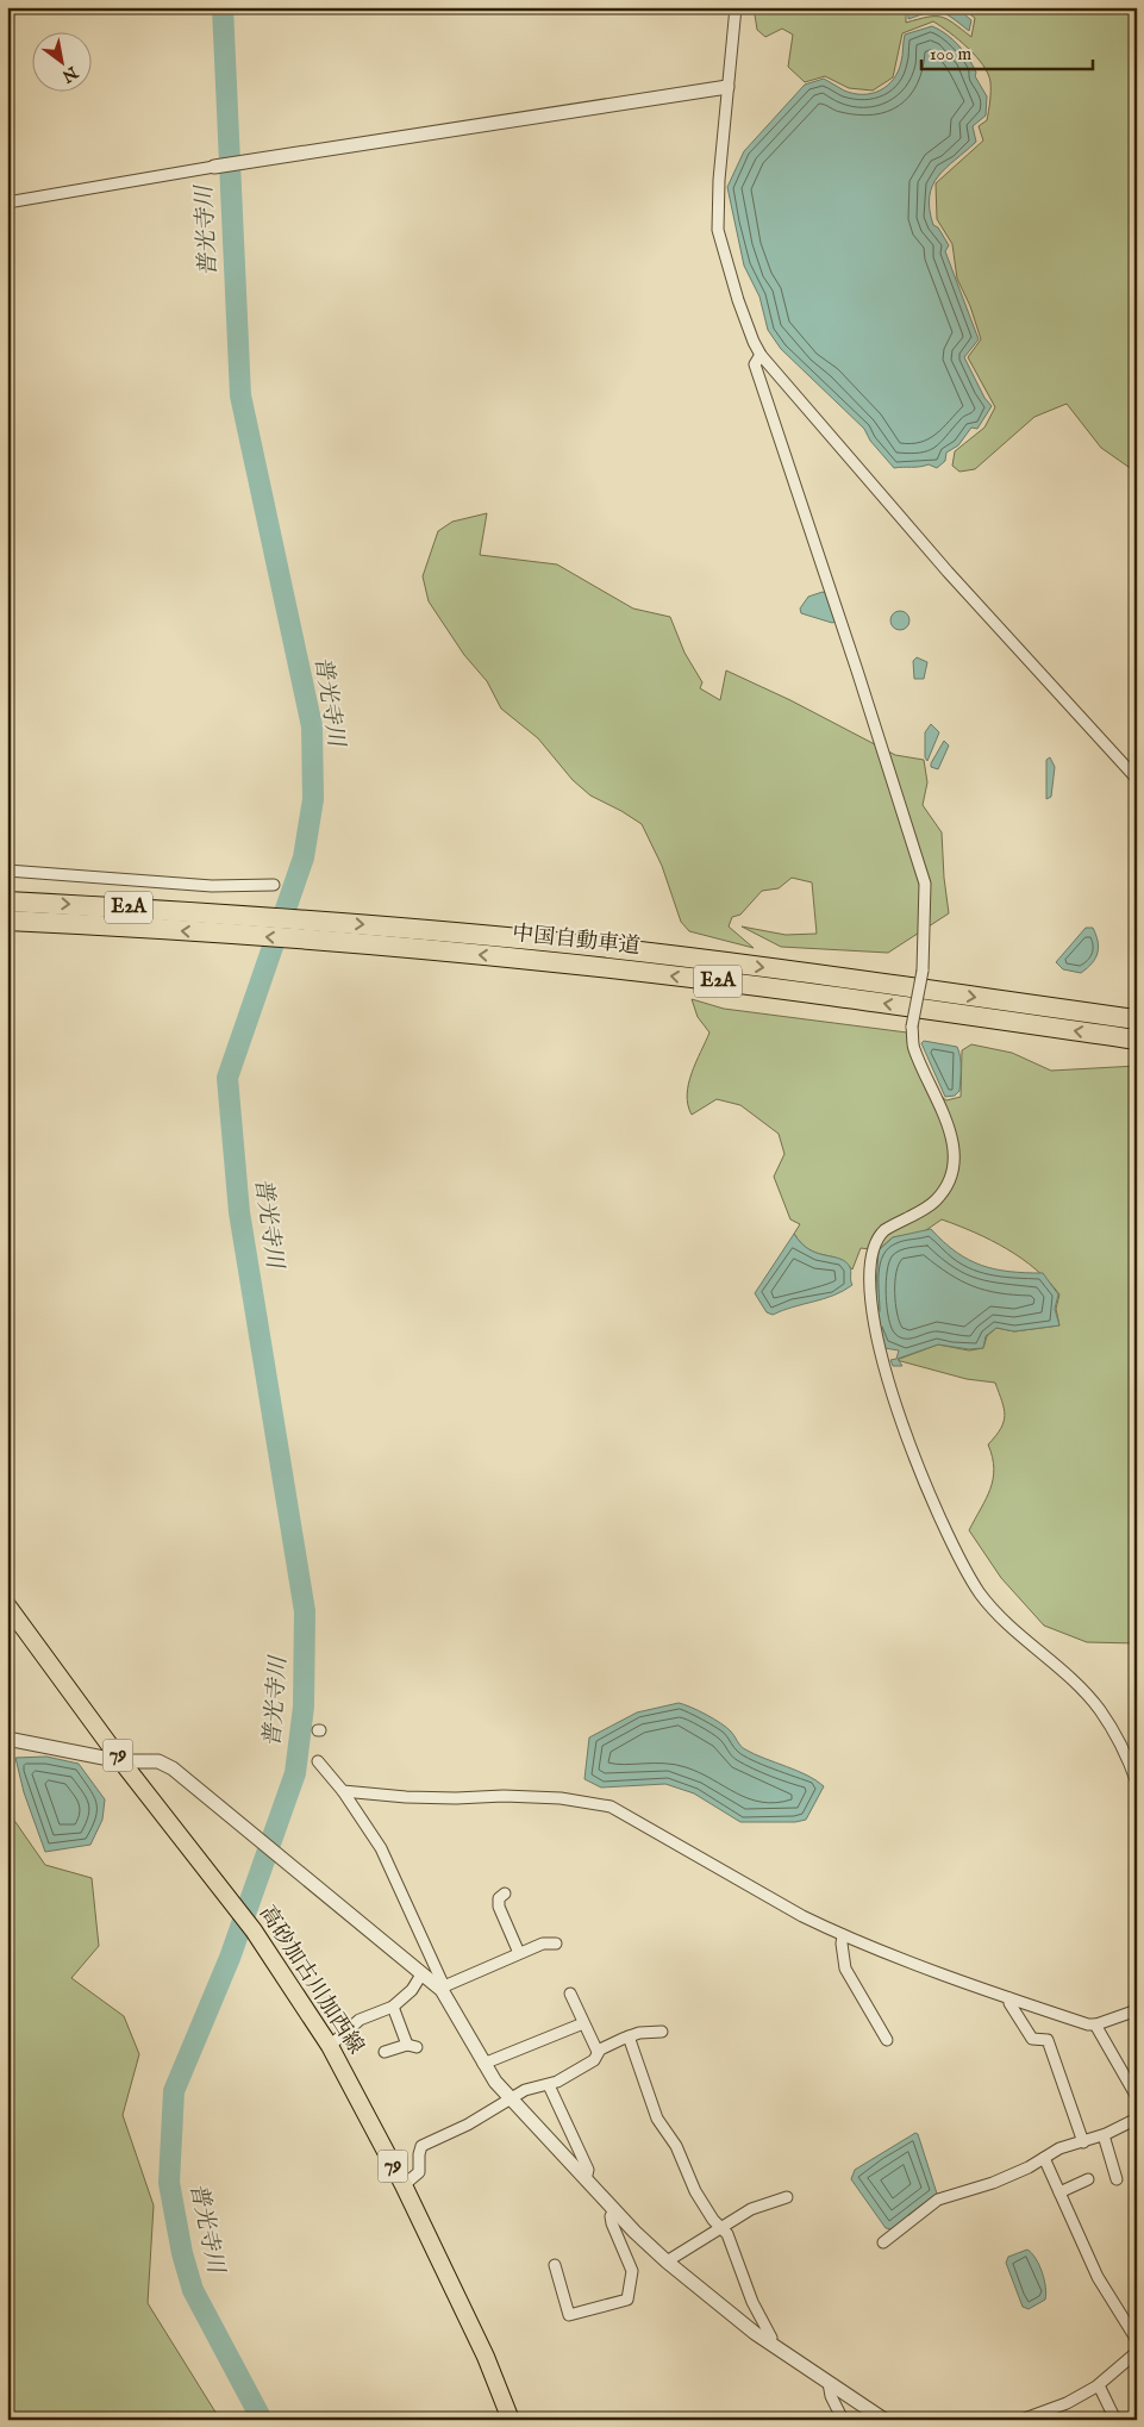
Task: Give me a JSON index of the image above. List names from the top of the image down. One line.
{"streets":{"highway":["E2A","中国自動車道"],"main road":["79","高砂加古川加西線"]},"water":["普光寺川"],"scale_bar":"100 m","north":"bottom right"}
